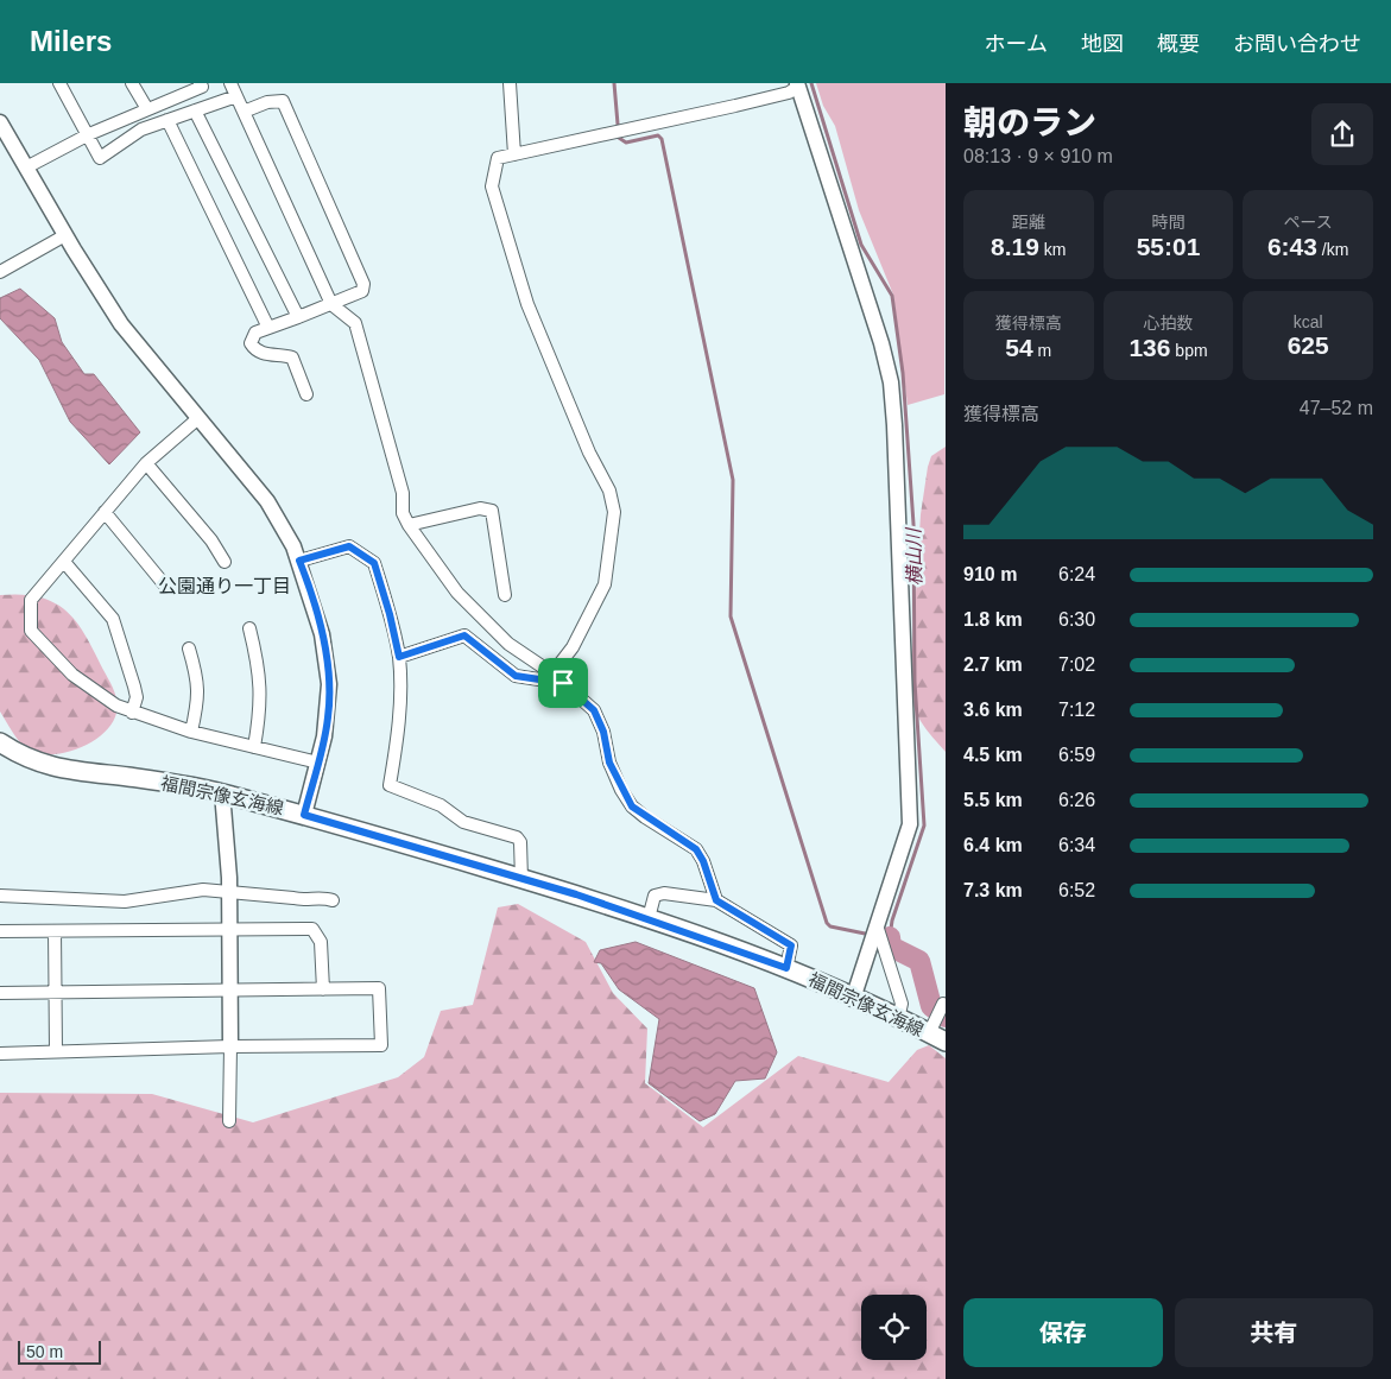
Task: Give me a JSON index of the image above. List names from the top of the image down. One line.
{"streets":{"main road":["福間宗像玄海線"]},"districts":["公園通り一丁目"],"water":["横山川"],"scale_bar":"50 m","page":{"header":"Milers","nav":["ホーム","地図","概要","お問い合わせ"],"heading":["朝のラン","08:13 · 9 × 910 m"],"stats":[["距離","8.19 km"],["時間","55:01"],["ペース","6:43 /km"],["獲得標高","54 m"],["心拍数","136 bpm"],["kcal","625"]],"chart":["獲得標高","47–52 m"],"list":[{"name":"910 m","note":"6:24"},{"name":"1.8 km","note":"6:30"},{"name":"2.7 km","note":"7:02"},{"name":"3.6 km","note":"7:12"},{"name":"4.5 km","note":"6:59"},{"name":"5.5 km","note":"6:26"},{"name":"6.4 km","note":"6:34"},{"name":"7.3 km","note":"6:52"}],"buttons":["保存","共有"],"scale":"50 m"}}
